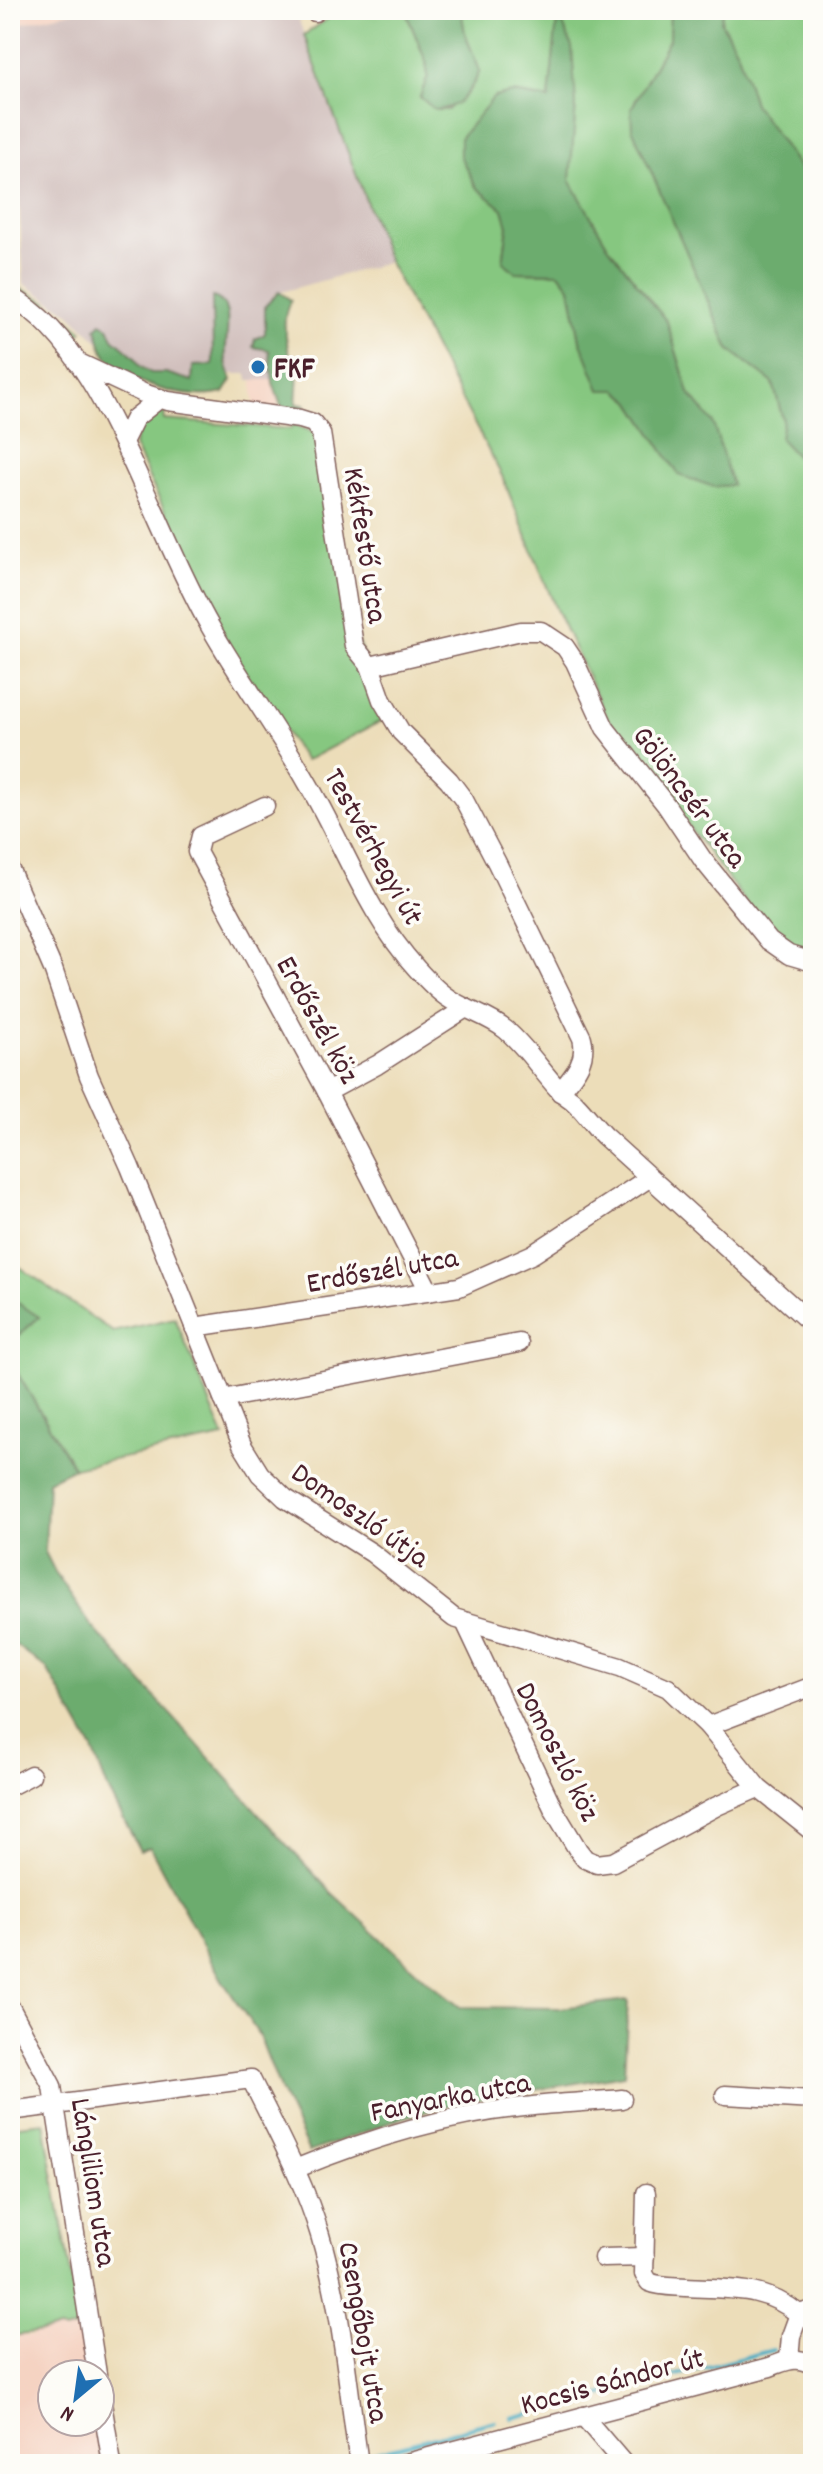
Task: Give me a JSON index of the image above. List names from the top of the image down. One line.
{"streets":{"street":["Kékfestő utca","Gölöncsér utca","Testvérhegyi út","Erdőszél köz","Erdőszél utca","Domoszló útja","Domoszló köz","Fanyarka utca","Lángliliom utca","Csengőbojt utca","Kocsis Sándor út"]},"crossings":[["Kékfestő utca","Gölöncsér utca"],["Kékfestő utca","Testvérhegyi út"],["Testvérhegyi út","Erdőszél utca"],["Erdőszél köz","Erdőszél utca"],["Erdőszél utca","Domoszló útja"],["Domoszló útja","Domoszló köz"],["Fanyarka utca","Csengőbojt utca"],["Lángliliom utca","Csengőbojt utca"]],"places":["FKF"],"north":"bottom left"}
